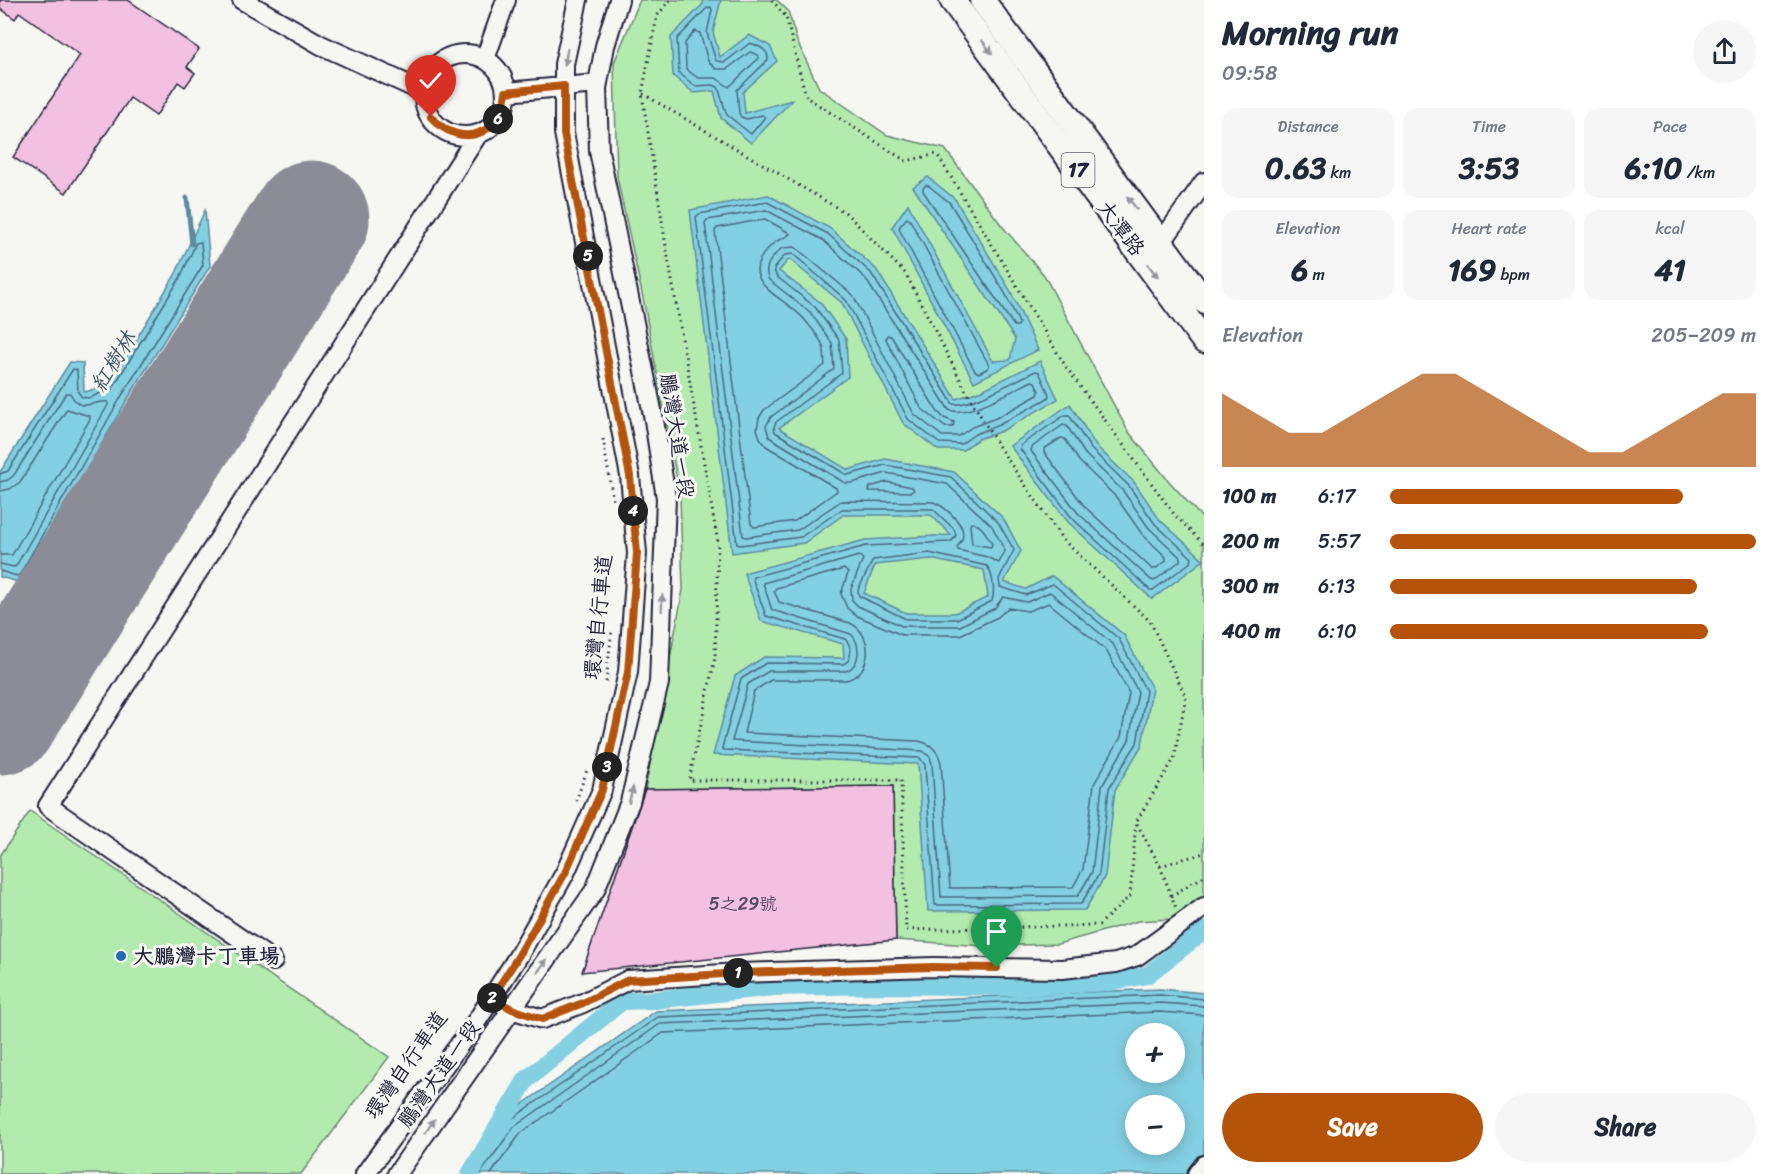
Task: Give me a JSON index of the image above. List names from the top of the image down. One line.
{"streets":{"main road":["17","大潭路"],"street":["鵬灣大道一段"],"path":["環灣自行車道"]},"water":["紅樹林"],"places":["大鵬灣卡丁車場"],"house_numbers":["5之29號"],"page":{"heading":["Morning run","09:58"],"stats":[["Distance","0.63 km"],["Time","3:53"],["Pace","6:10 /km"],["Elevation","6 m"],["Heart rate","169 bpm"],["kcal","41"]],"pins":["6","5","4","3","1","2"],"chart":["Elevation","205–209 m"],"list":[{"name":"100 m","note":"6:17"},{"name":"200 m","note":"5:57"},{"name":"300 m","note":"6:13"},{"name":"400 m","note":"6:10"}],"map_buttons":["+","−"],"buttons":["Save","Share"]}}
